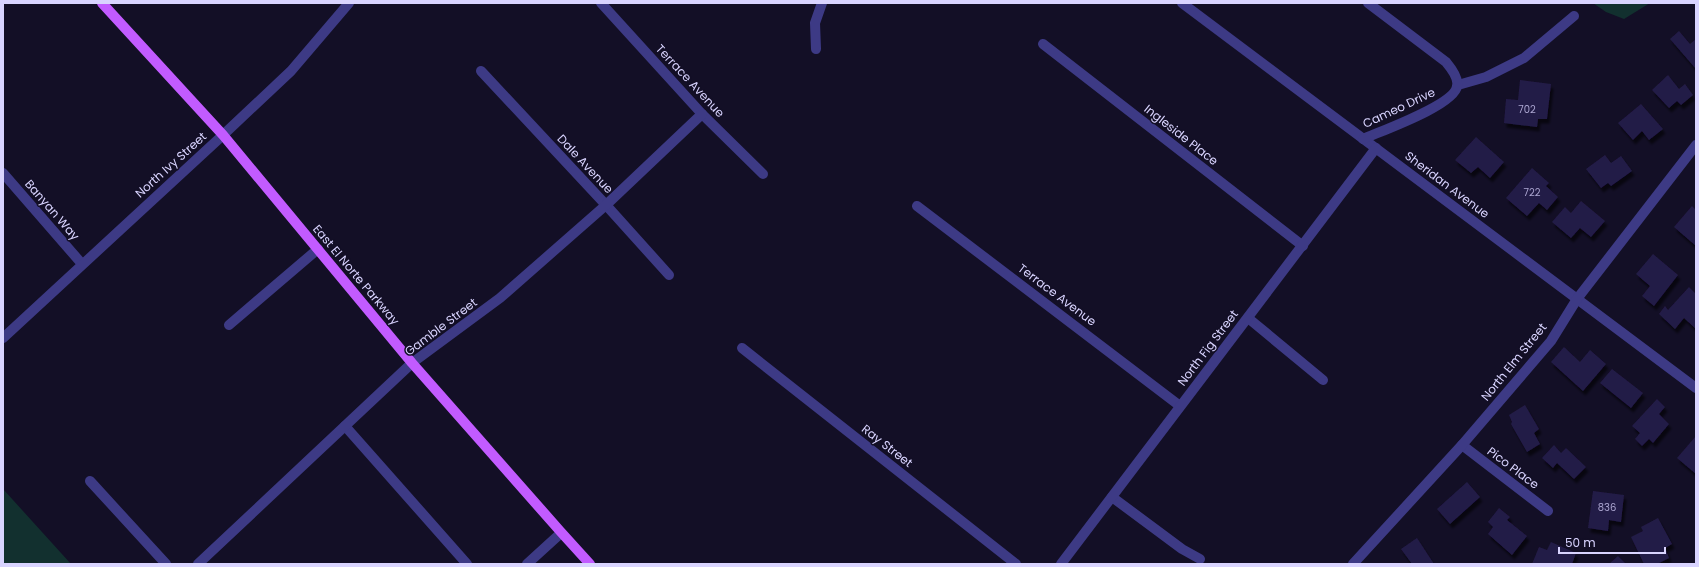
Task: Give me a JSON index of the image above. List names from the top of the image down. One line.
{"streets":{"main road":["East El Norte Parkway"],"street":["Terrace Avenue","Cameo Drive","Ingleside Place","Dale Avenue","North Ivy Street","Sheridan Avenue","Banyan Way","Gamble Street","North Fig Street","North Elm Street","Ray Street","Pico Place"]},"crossings":[["Terrace Avenue","Gamble Street"],["Terrace Avenue","North Fig Street"],["Cameo Drive","Sheridan Avenue"],["Ingleside Place","North Fig Street"],["Dale Avenue","Gamble Street"],["North Ivy Street","Banyan Way"],["North Ivy Street","East El Norte Parkway"],["Sheridan Avenue","North Fig Street"],["Sheridan Avenue","North Elm Street"],["East El Norte Parkway","Gamble Street"],["North Elm Street","Pico Place"]],"house_numbers":["702","722","836"],"scale_bar":"50 m"}
